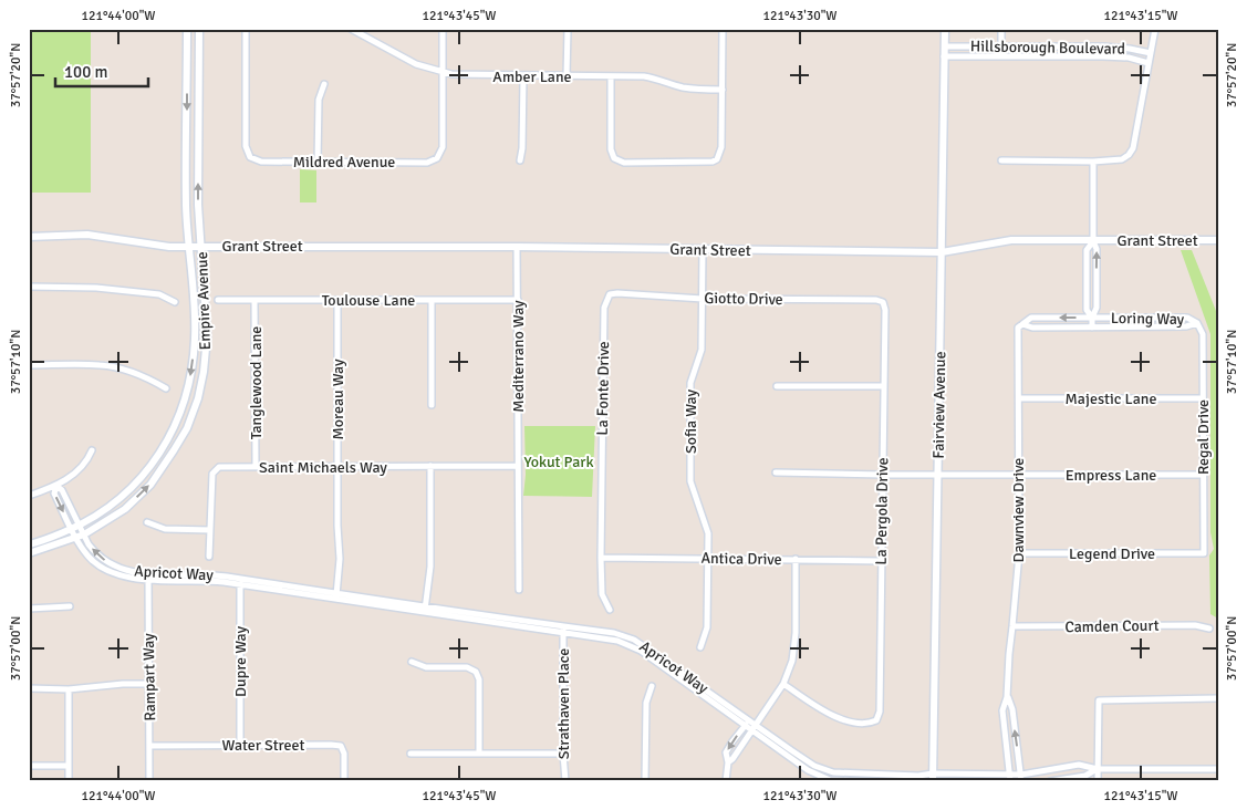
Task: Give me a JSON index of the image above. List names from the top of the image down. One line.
{"streets":{"street":["Hillsborough Boulevard","Amber Lane","Mildred Avenue","Grant Street","Giotto Drive","Toulouse Lane","Empire Avenue","Loring Way","Mediterrano Way","Tanglewood Lane","La Fonte Drive","Majestic Lane","Moreau Way","Fairview Avenue","Sofia Way","Regal Drive","Saint Michaels Way","Empress Lane","Dawnview Drive","La Pergola Drive","Legend Drive","Antica Drive","Apricot Way","Camden Court","Dupre Way","Rampart Way","Strathaven Place","Water Street"]},"crossings":[["Hillsborough Boulevard","Fairview Avenue"],["Amber Lane","Mildred Avenue"],["Grant Street","Empire Avenue"],["Grant Street","Mediterrano Way"],["Grant Street","Fairview Avenue"],["Grant Street","Sofia Way"],["Giotto Drive","La Fonte Drive"],["Giotto Drive","Sofia Way"],["Giotto Drive","La Pergola Drive"],["Toulouse Lane","Mediterrano Way"],["Toulouse Lane","Tanglewood Lane"],["Toulouse Lane","Moreau Way"],["Empire Avenue","Apricot Way"],["Loring Way","Regal Drive"],["Loring Way","Dawnview Drive"],["Mediterrano Way","Saint Michaels Way"],["Tanglewood Lane","Saint Michaels Way"],["La Fonte Drive","Antica Drive"],["Majestic Lane","Regal Drive"],["Majestic Lane","Dawnview Drive"],["Moreau Way","Saint Michaels Way"],["Moreau Way","Apricot Way"],["Fairview Avenue","Empress Lane"],["Fairview Avenue","Apricot Way"],["Sofia Way","Antica Drive"],["Regal Drive","Empress Lane"],["Regal Drive","Legend Drive"],["Empress Lane","Dawnview Drive"],["Empress Lane","La Pergola Drive"],["Dawnview Drive","Legend Drive"],["Dawnview Drive","Apricot Way"],["Dawnview Drive","Camden Court"],["La Pergola Drive","Antica Drive"],["Apricot Way","Dupre Way"],["Apricot Way","Rampart Way"],["Apricot Way","Strathaven Place"],["Dupre Way","Water Street"],["Rampart Way","Water Street"]],"parks":["Yokut Park"],"scale_bar":"100 m","coordinates":["121°44'00\"W","121°43'45\"W","121°43'30\"W","121°43'15\"W","37°57'20\"N","37°57'10\"N","37°57'00\"N"]}
